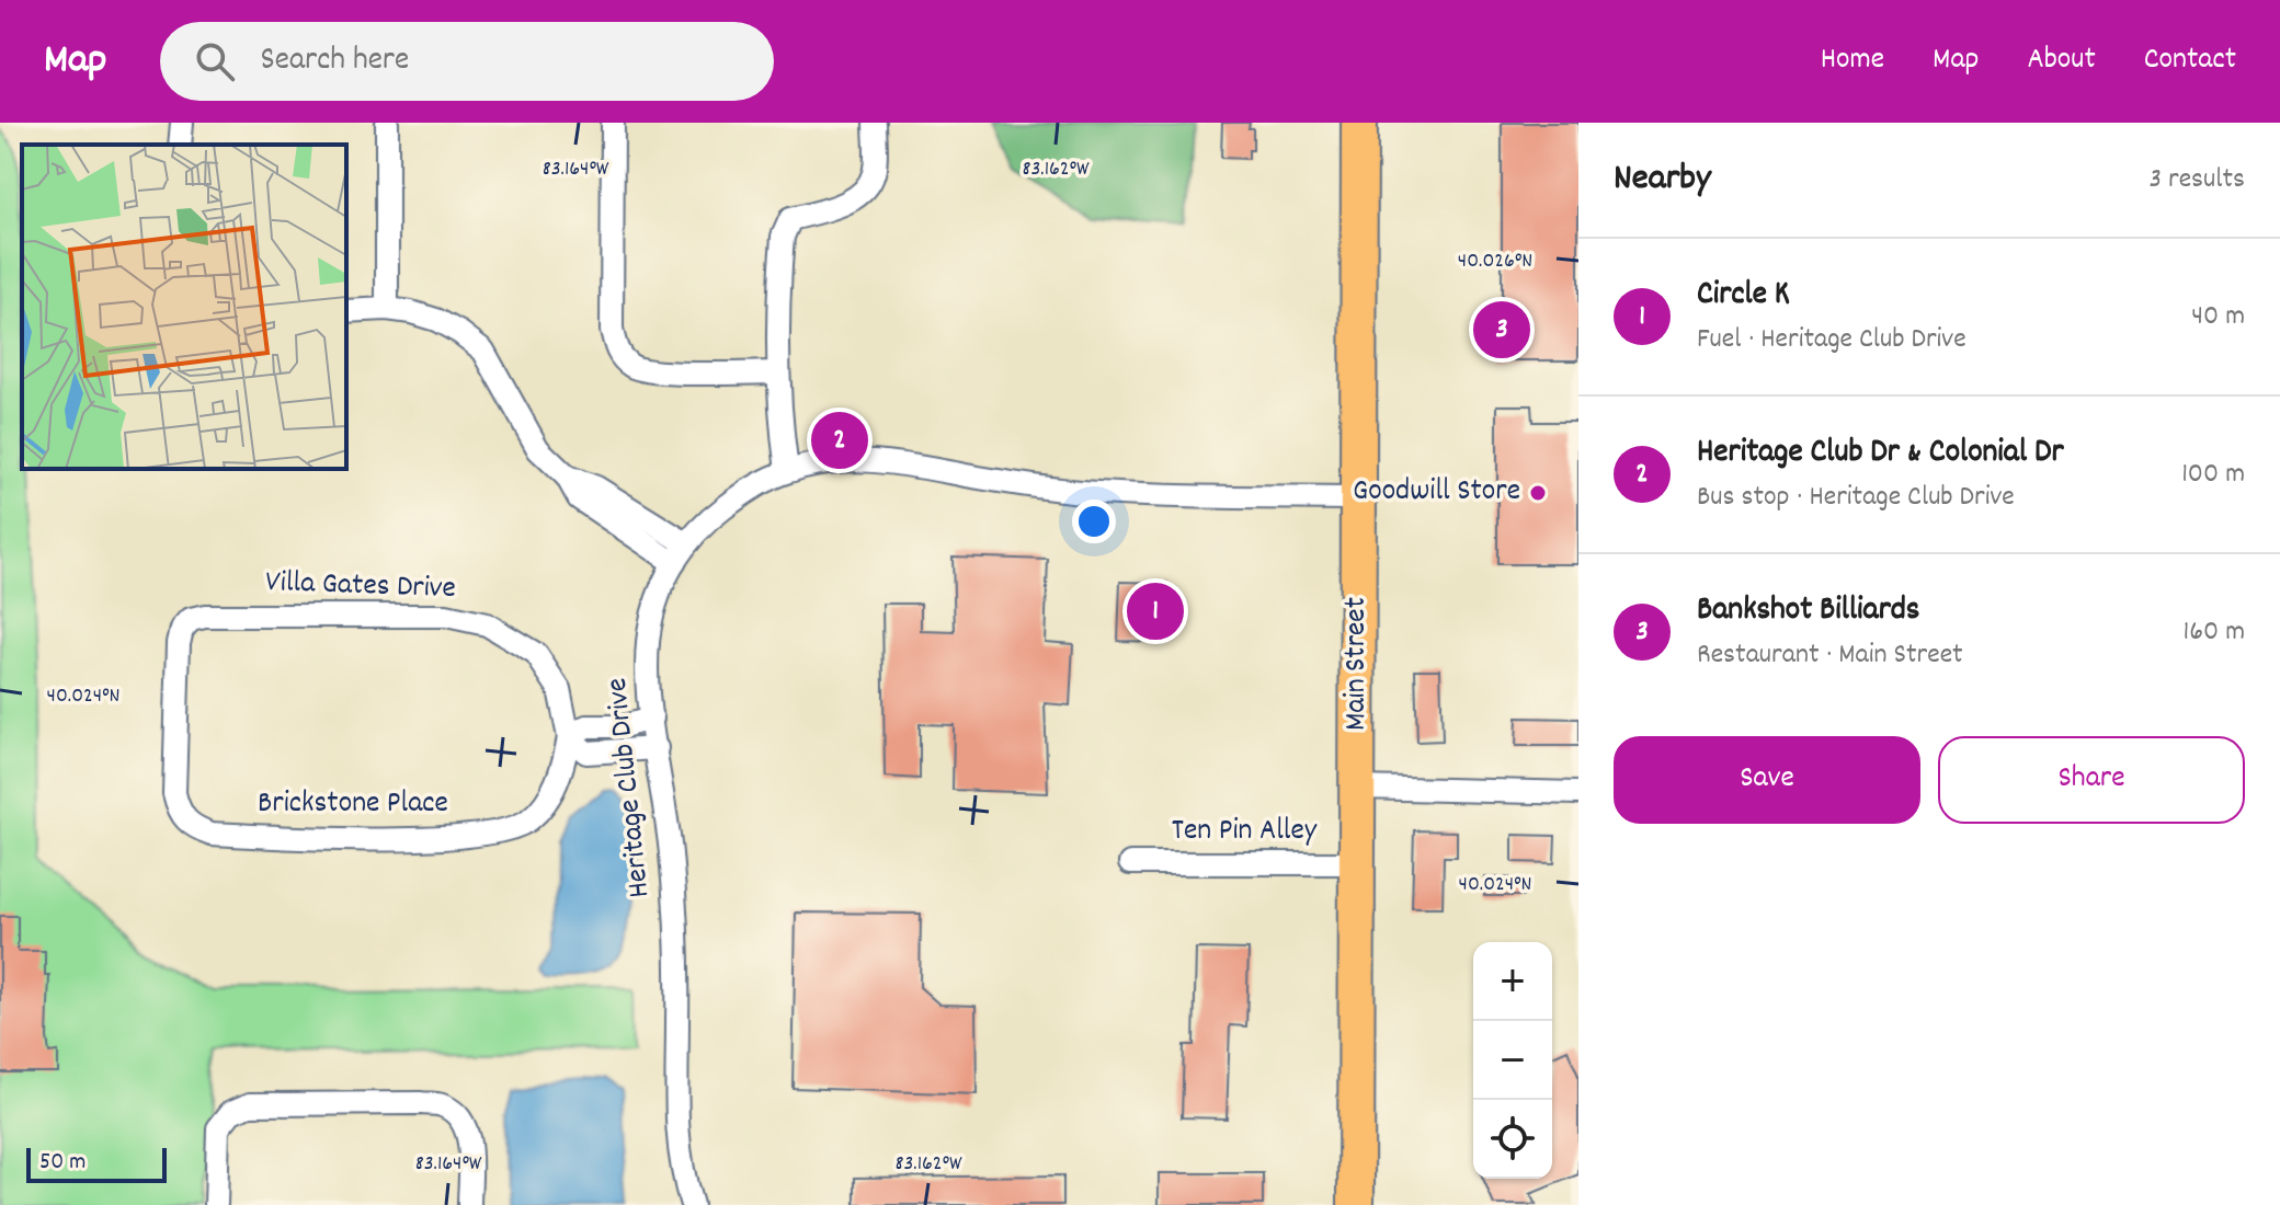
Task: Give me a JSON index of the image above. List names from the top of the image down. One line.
{"streets":{"main road":["Main Street"],"street":["Villa Gates Drive","Heritage Club Drive","Brickstone Place","Ten Pin Alley"]},"crossings":[["Villa Gates Drive","Brickstone Place"],["Main Street","Heritage Club Drive"],["Main Street","Ten Pin Alley"]],"places":["Goodwill Store"],"scale_bar":"50 m","page":{"header":"Map","search":"Search here","nav":["Home","Map","About","Contact"],"heading":["Nearby","3 results"],"list":[{"mark":"1","name":"Circle K","note":"Fuel · Heritage Club Drive","value":"40 m"},{"mark":"2","name":"Heritage Club Dr & Colonial Dr","note":"Bus stop · Heritage Club Drive","value":"100 m"},{"mark":"3","name":"Bankshot Billiards","note":"Restaurant · Main Street","value":"160 m"}],"pins":["3","2","1"],"buttons":["Save","Share"],"map_buttons":["+","−"],"scale":"50 m"},"coordinates":["83.164°W","83.162°W","40.026°N","40.024°N"]}
